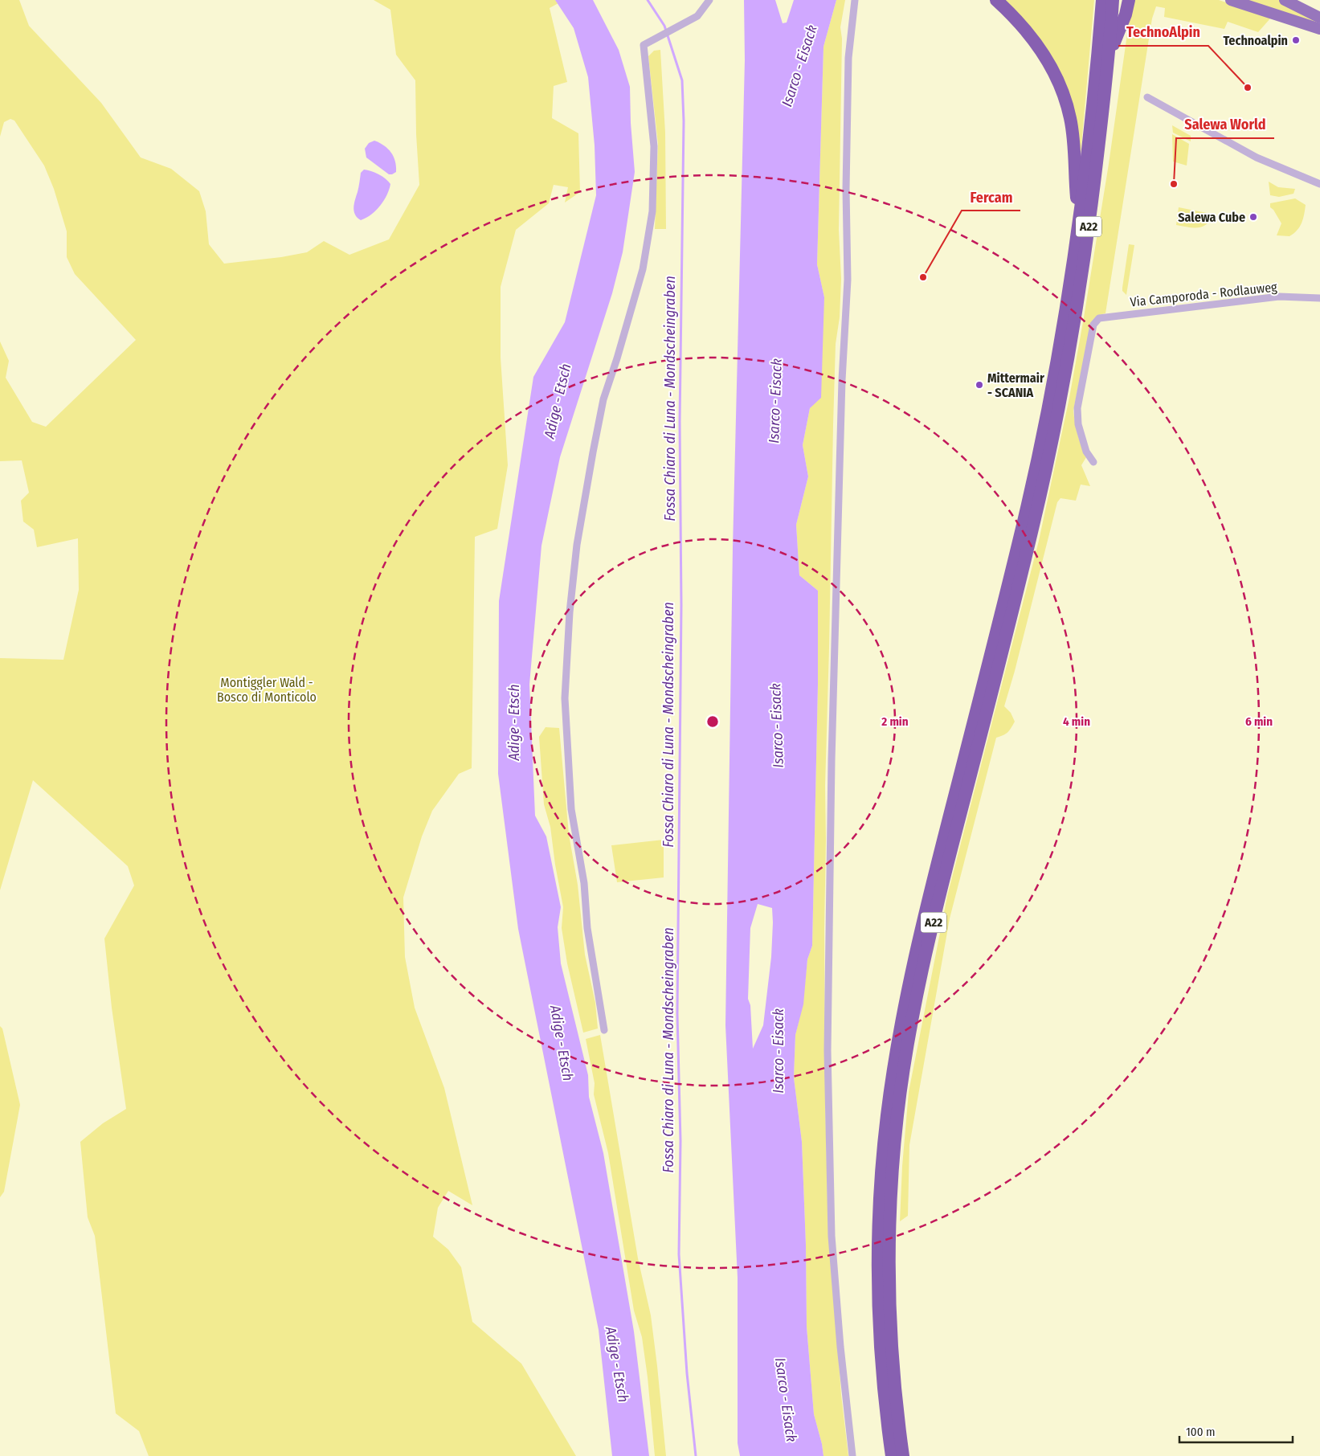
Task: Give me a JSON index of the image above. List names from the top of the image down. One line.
{"streets":{"highway":["A22"],"street":["Via Camporoda - Rodlauweg"]},"water":["Isarco - Eisack","Fossa Chiaro di Luna - Mondscheingraben","Adige - Etsch"],"parks":["Montiggler Wald - Bosco di Monticolo"],"places":["Technoalpin","TechnoAlpin","Salewa World","Salewa Cube","Fercam","Mittermair - SCANIA"],"scale_bar":"100 m","rings":["2 min","4 min","6 min"]}
